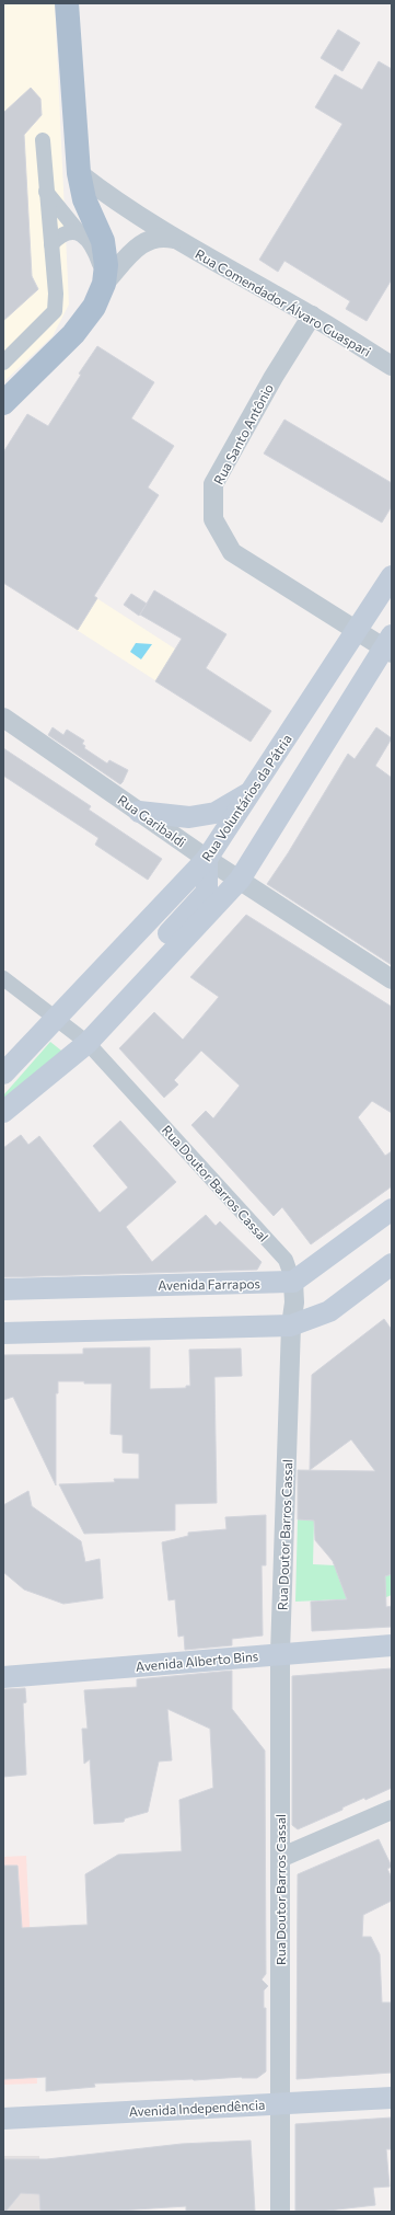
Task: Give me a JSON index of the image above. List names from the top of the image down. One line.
{"streets":{"main road":["Rua Voluntários da Pátria","Avenida Farrapos","Avenida Alberto Bins","Avenida Independência"],"street":["Rua Comendador Álvaro Guaspari","Rua Santo Antônio","Rua Garibaldi","Rua Doutor Barros Cassal"]},"crossings":[["Rua Comendador Álvaro Guaspari","Rua Santo Antônio"],["Rua Santo Antônio","Rua Voluntários da Pátria"],["Rua Voluntários da Pátria","Rua Garibaldi"],["Rua Voluntários da Pátria","Rua Doutor Barros Cassal"],["Rua Doutor Barros Cassal","Avenida Farrapos"],["Rua Doutor Barros Cassal","Avenida Alberto Bins"],["Rua Doutor Barros Cassal","Avenida Independência"]]}
